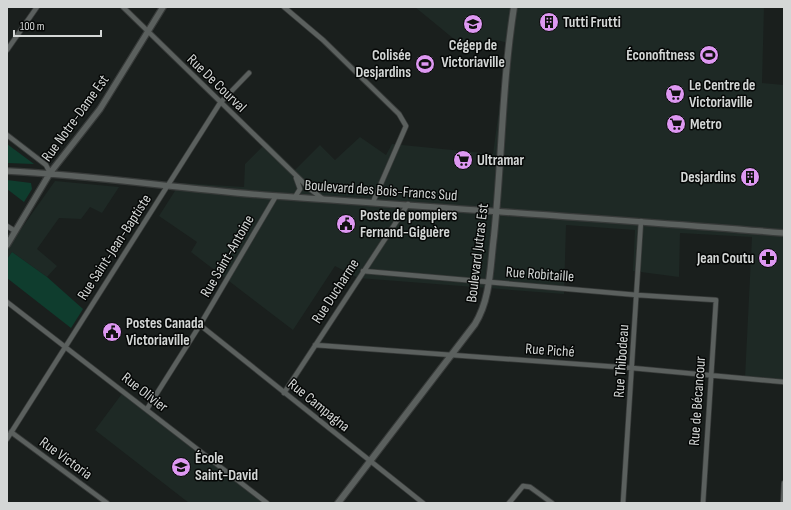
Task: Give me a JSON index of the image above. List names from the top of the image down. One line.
{"streets":{"main road":["Boulevard Jutras Est"],"street":["Rue De Courval","Rue Notre-Dame Est","Boulevard des Bois-Francs Sud","Rue Saint-Jean-Baptiste","Rue Saint-Antoine","Rue Robitaille","Rue Ducharme","Rue Piché","Rue Thibodeau","Rue Olivier","Rue de Bécancour","Rue Campagna","Rue Victoria"]},"crossings":[["Rue De Courval","Rue Notre-Dame Est"],["Rue De Courval","Boulevard des Bois-Francs Sud"],["Rue De Courval","Rue Saint-Jean-Baptiste"],["Rue Notre-Dame Est","Boulevard des Bois-Francs Sud"],["Boulevard des Bois-Francs Sud","Rue Saint-Jean-Baptiste"],["Boulevard des Bois-Francs Sud","Boulevard Jutras Est"],["Boulevard des Bois-Francs Sud","Rue Saint-Antoine"],["Boulevard des Bois-Francs Sud","Rue Ducharme"],["Boulevard des Bois-Francs Sud","Rue Thibodeau"],["Rue Saint-Jean-Baptiste","Rue Olivier"],["Rue Saint-Jean-Baptiste","Rue Victoria"],["Boulevard Jutras Est","Rue Robitaille"],["Boulevard Jutras Est","Rue Piché"],["Boulevard Jutras Est","Rue Campagna"],["Rue Saint-Antoine","Rue Olivier"],["Rue Saint-Antoine","Rue Campagna"],["Rue Robitaille","Rue Ducharme"],["Rue Robitaille","Rue Thibodeau"],["Rue Robitaille","Rue de Bécancour"],["Rue Ducharme","Rue Piché"],["Rue Ducharme","Rue Campagna"],["Rue Piché","Rue Thibodeau"],["Rue Piché","Rue de Bécancour"]],"places":{"building":["Tutti Frutti","Desjardins"],"school or university":["Cégep de Victoriaville","École Saint-David"],"sports":["Éconofitness","Colisée Desjardins"],"supermarket":["Le Centre de Victoriaville","Metro","Ultramar"],"public building":["Poste de pompiers Fernand-Giguère","Postes Canada Victoriaville"],"pharmacy":["Jean Coutu"]},"scale_bar":"100 m"}
